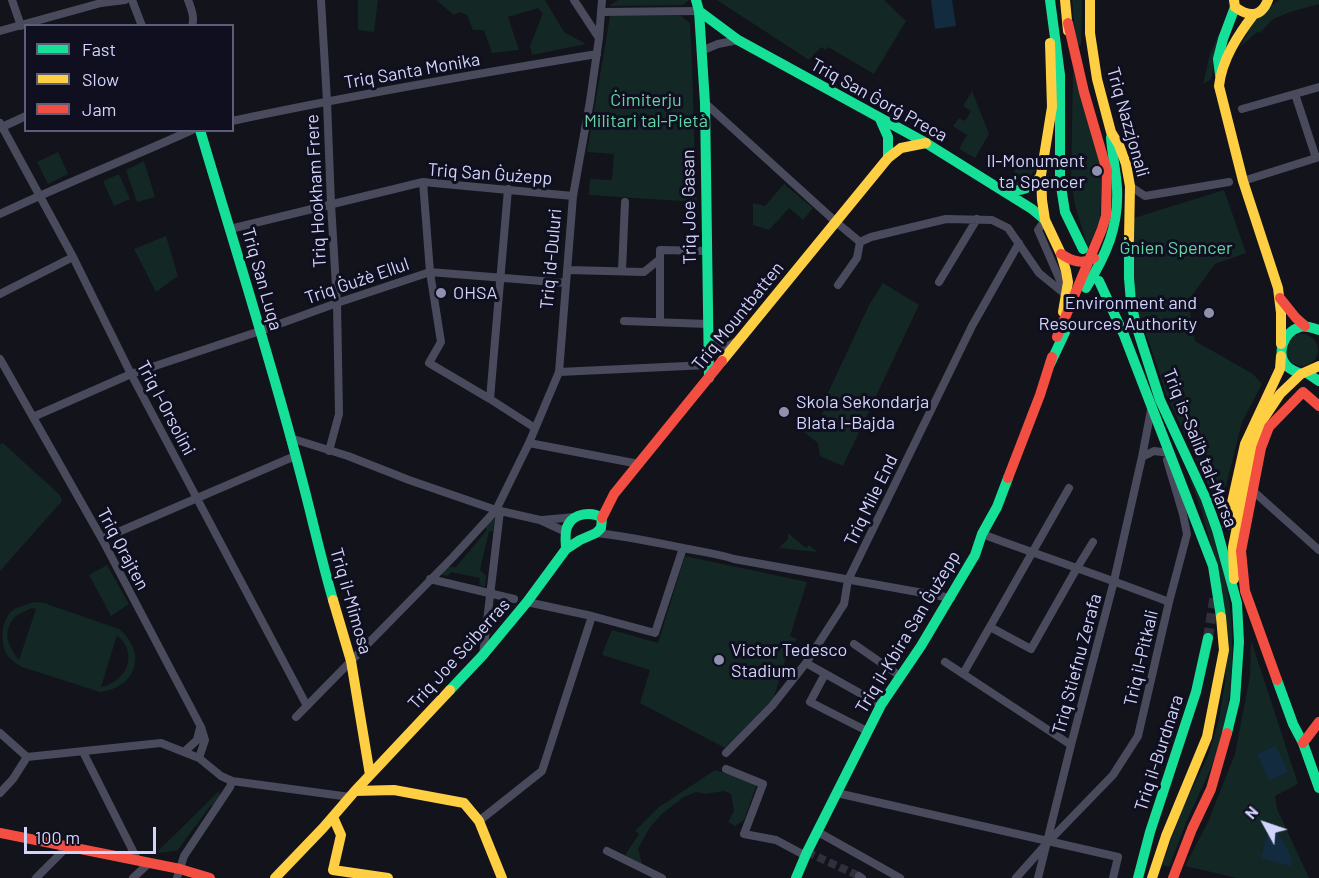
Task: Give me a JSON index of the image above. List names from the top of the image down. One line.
{"streets":{"main road":["Triq San Ġorġ Preca","Triq Nazzjonali","Triq Joe Gasan","Triq San Luqa","Triq Mountbatten","Triq is-Salib tal-Marsa","Triq il-Mimosa","Triq il-Kbira San Ġużepp","Triq Joe Sciberras","Triq il-Burdnara"],"street":["Triq Santa Monika","Triq San Ġużepp","Triq Hookham Frere","Triq id-Duluri","Triq Ġużè Ellul","Triq l-Orsolini","Triq Mile End","Triq Qrajten","Triq il-Pitkali","Triq Stiefnu Zerafa"]},"crossings":[["Triq Santa Monika","Triq Hookham Frere"],["Triq Santa Monika","Triq id-Duluri"],["Triq San Ġorġ Preca","Triq Joe Gasan"],["Triq San Ġorġ Preca","Triq Mountbatten"],["Triq Nazzjonali","Triq is-Salib tal-Marsa"],["Triq San Ġużepp","Triq Hookham Frere"],["Triq San Ġużepp","Triq id-Duluri"],["Triq San Ġużepp","Triq San Luqa"],["Triq Hookham Frere","Triq Ġużè Ellul"],["Triq Joe Gasan","Triq Mountbatten"],["Triq id-Duluri","Triq Ġużè Ellul"],["Triq San Luqa","Triq Ġużè Ellul"],["Triq San Luqa","Triq il-Mimosa"],["Triq Ġużè Ellul","Triq l-Orsolini"],["Triq Ġużè Ellul","Triq Qrajten"],["Triq is-Salib tal-Marsa","Triq il-Pitkali"],["Triq is-Salib tal-Marsa","Triq Stiefnu Zerafa"],["Triq il-Mimosa","Triq Joe Sciberras"],["Triq il-Pitkali","Triq Stiefnu Zerafa"]],"parks":["Ċimiterju Militari tal-Pietà","Ġnien Spencer"],"places":["Il-Monument ta' Spencer","OHSA","Environment and Resources Authority","Skola Sekondarja Blata l-Bajda","Victor Tedesco Stadium"],"legend":["Fast","Slow","Jam"],"scale_bar":"100 m","north":"top left"}
